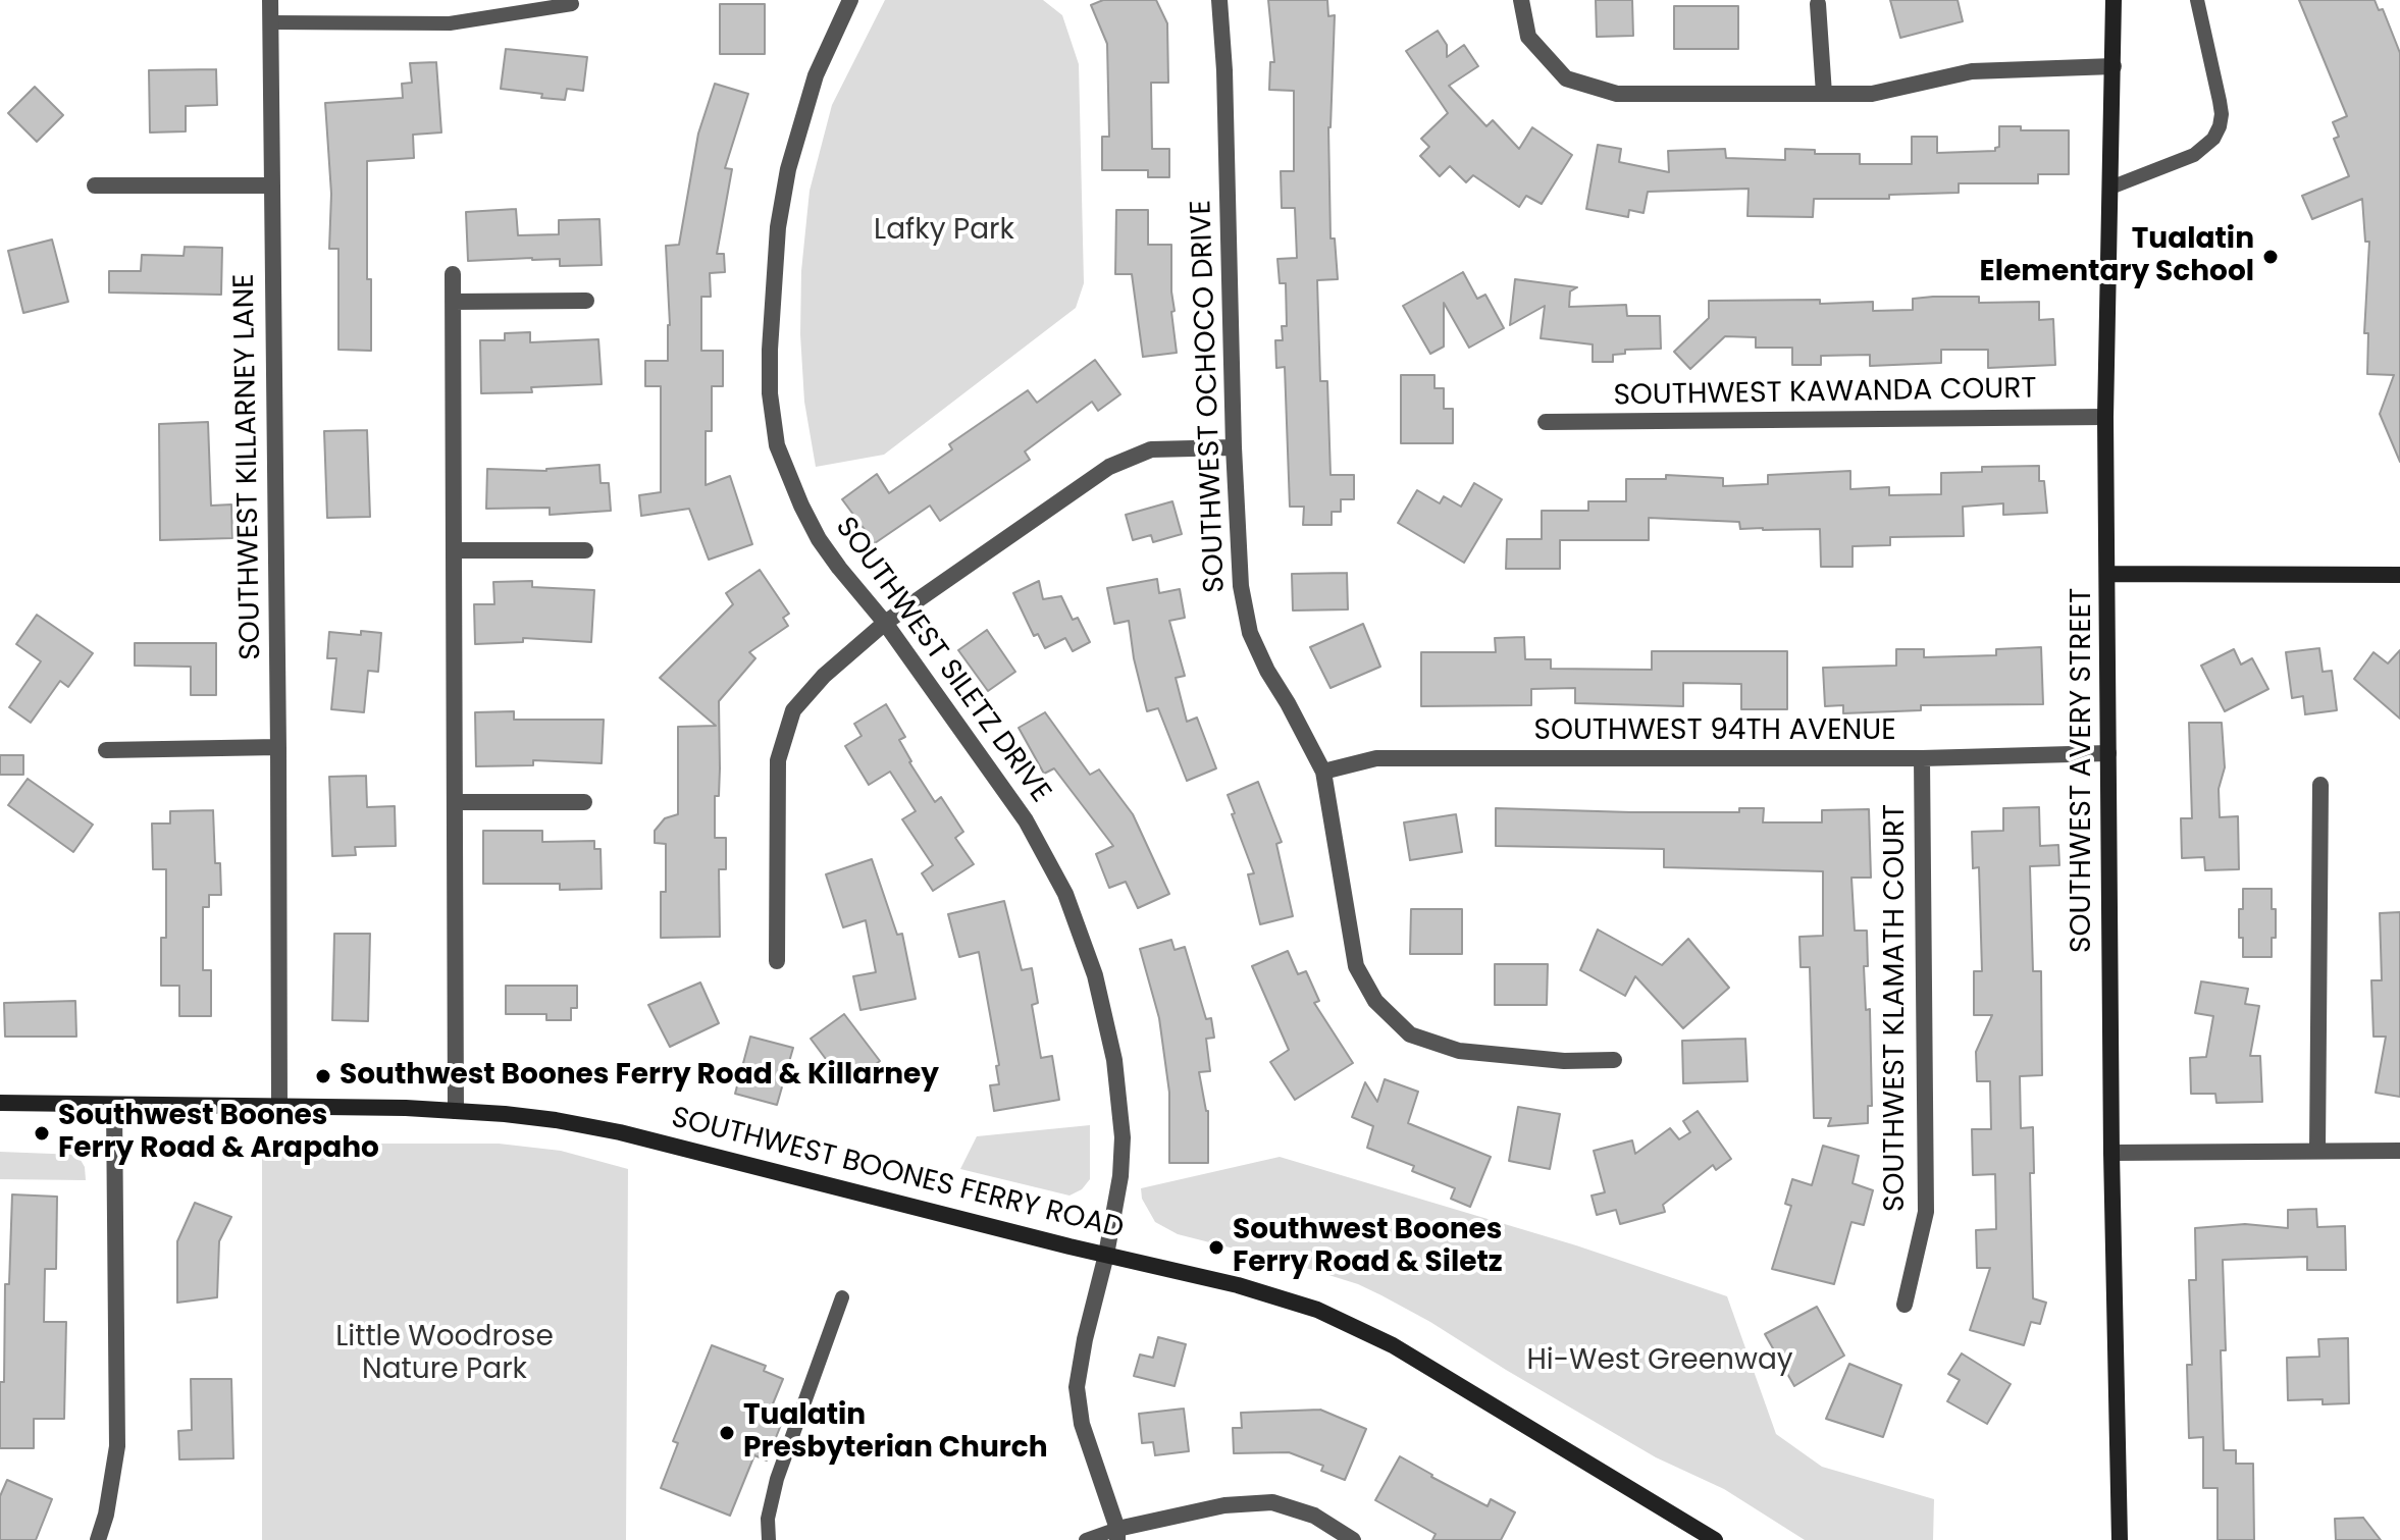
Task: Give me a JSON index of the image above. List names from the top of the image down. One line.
{"streets":{"main road":["SOUTHWEST AVERY STREET","SOUTHWEST BOONES FERRY ROAD"],"street":["SOUTHWEST KAWANDA COURT","SOUTHWEST OCHOCO DRIVE","SOUTHWEST KILLARNEY LANE","SOUTHWEST SILETZ DRIVE","SOUTHWEST 94TH AVENUE","SOUTHWEST KLAMATH COURT"]},"crossings":[["SOUTHWEST KAWANDA COURT","SOUTHWEST AVERY STREET"],["SOUTHWEST OCHOCO DRIVE","SOUTHWEST 94TH AVENUE"],["SOUTHWEST KILLARNEY LANE","SOUTHWEST BOONES FERRY ROAD"],["SOUTHWEST SILETZ DRIVE","SOUTHWEST BOONES FERRY ROAD"],["SOUTHWEST 94TH AVENUE","SOUTHWEST AVERY STREET"],["SOUTHWEST 94TH AVENUE","SOUTHWEST KLAMATH COURT"]],"parks":["Lafky Park","Little Woodrose Nature Park","Hi-West Greenway"],"places":["Tualatin Elementary School","Southwest Boones Ferry Road & Killarney","Southwest Boones Ferry Road & Arapaho","Southwest Boones Ferry Road & Siletz","Tualatin Presbyterian Church"]}
